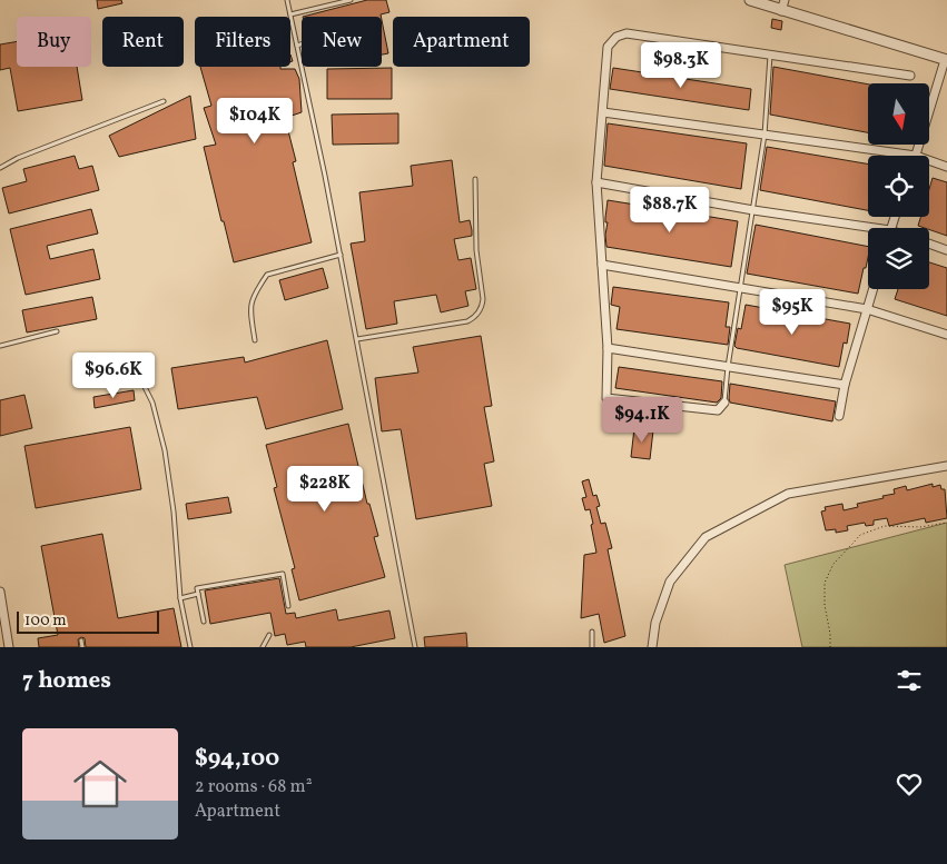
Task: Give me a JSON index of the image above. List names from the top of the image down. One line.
{"scale_bar":"100 m","north":"bottom","page":{"chip":["Buy","Rent","Filters","New","Apartment"],"price":["$98.3K","$104K","$88.7K","$95K","$96.6K","$94.1K","$228K"],"scale":"100 m","heading":"7 homes","list":[{"name":"$94,100","note":"2 rooms · 68 m² · Apartment"}]}}
